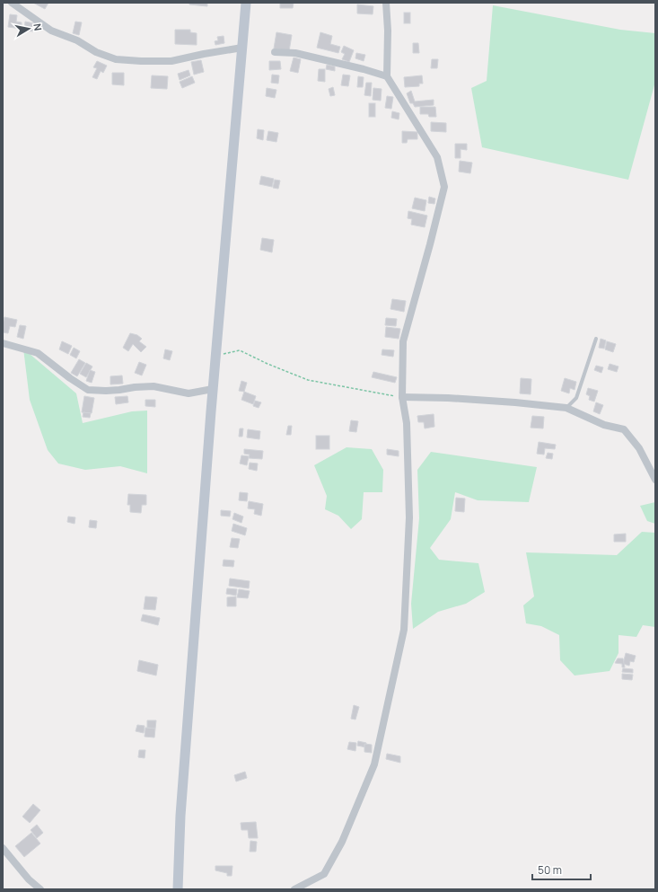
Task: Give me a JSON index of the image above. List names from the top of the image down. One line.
{"scale_bar":"50 m","north":"right"}
